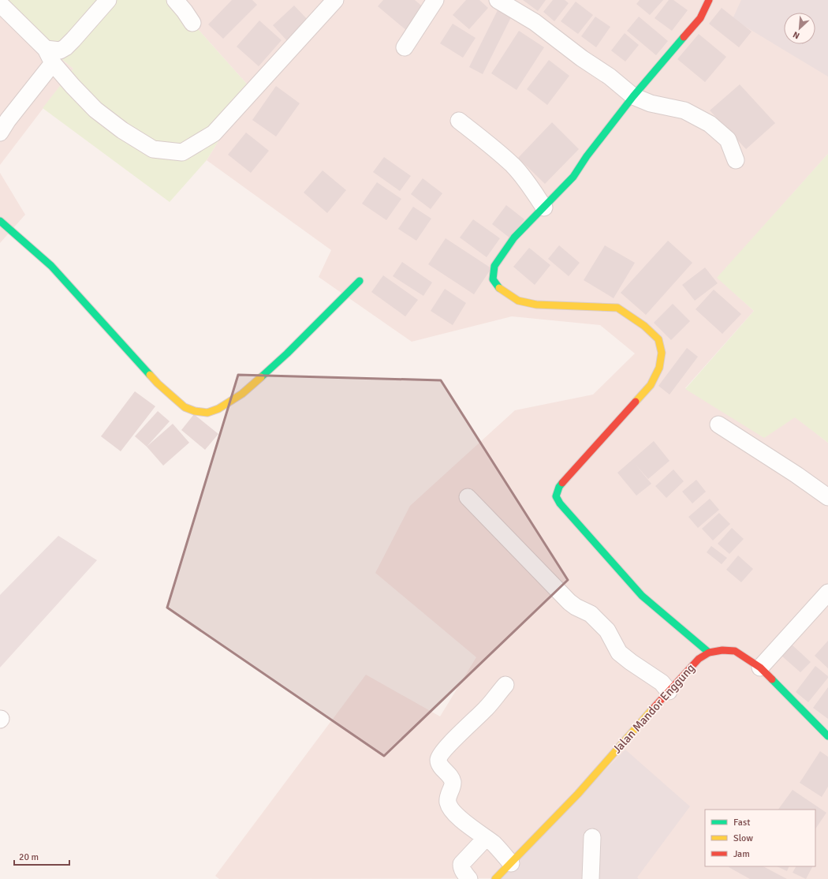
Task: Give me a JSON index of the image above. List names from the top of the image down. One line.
{"streets":{"street":["Jalan Mandor Enggung"]},"legend":["Fast","Slow","Jam"],"scale_bar":"20 m","north":"bottom left"}
